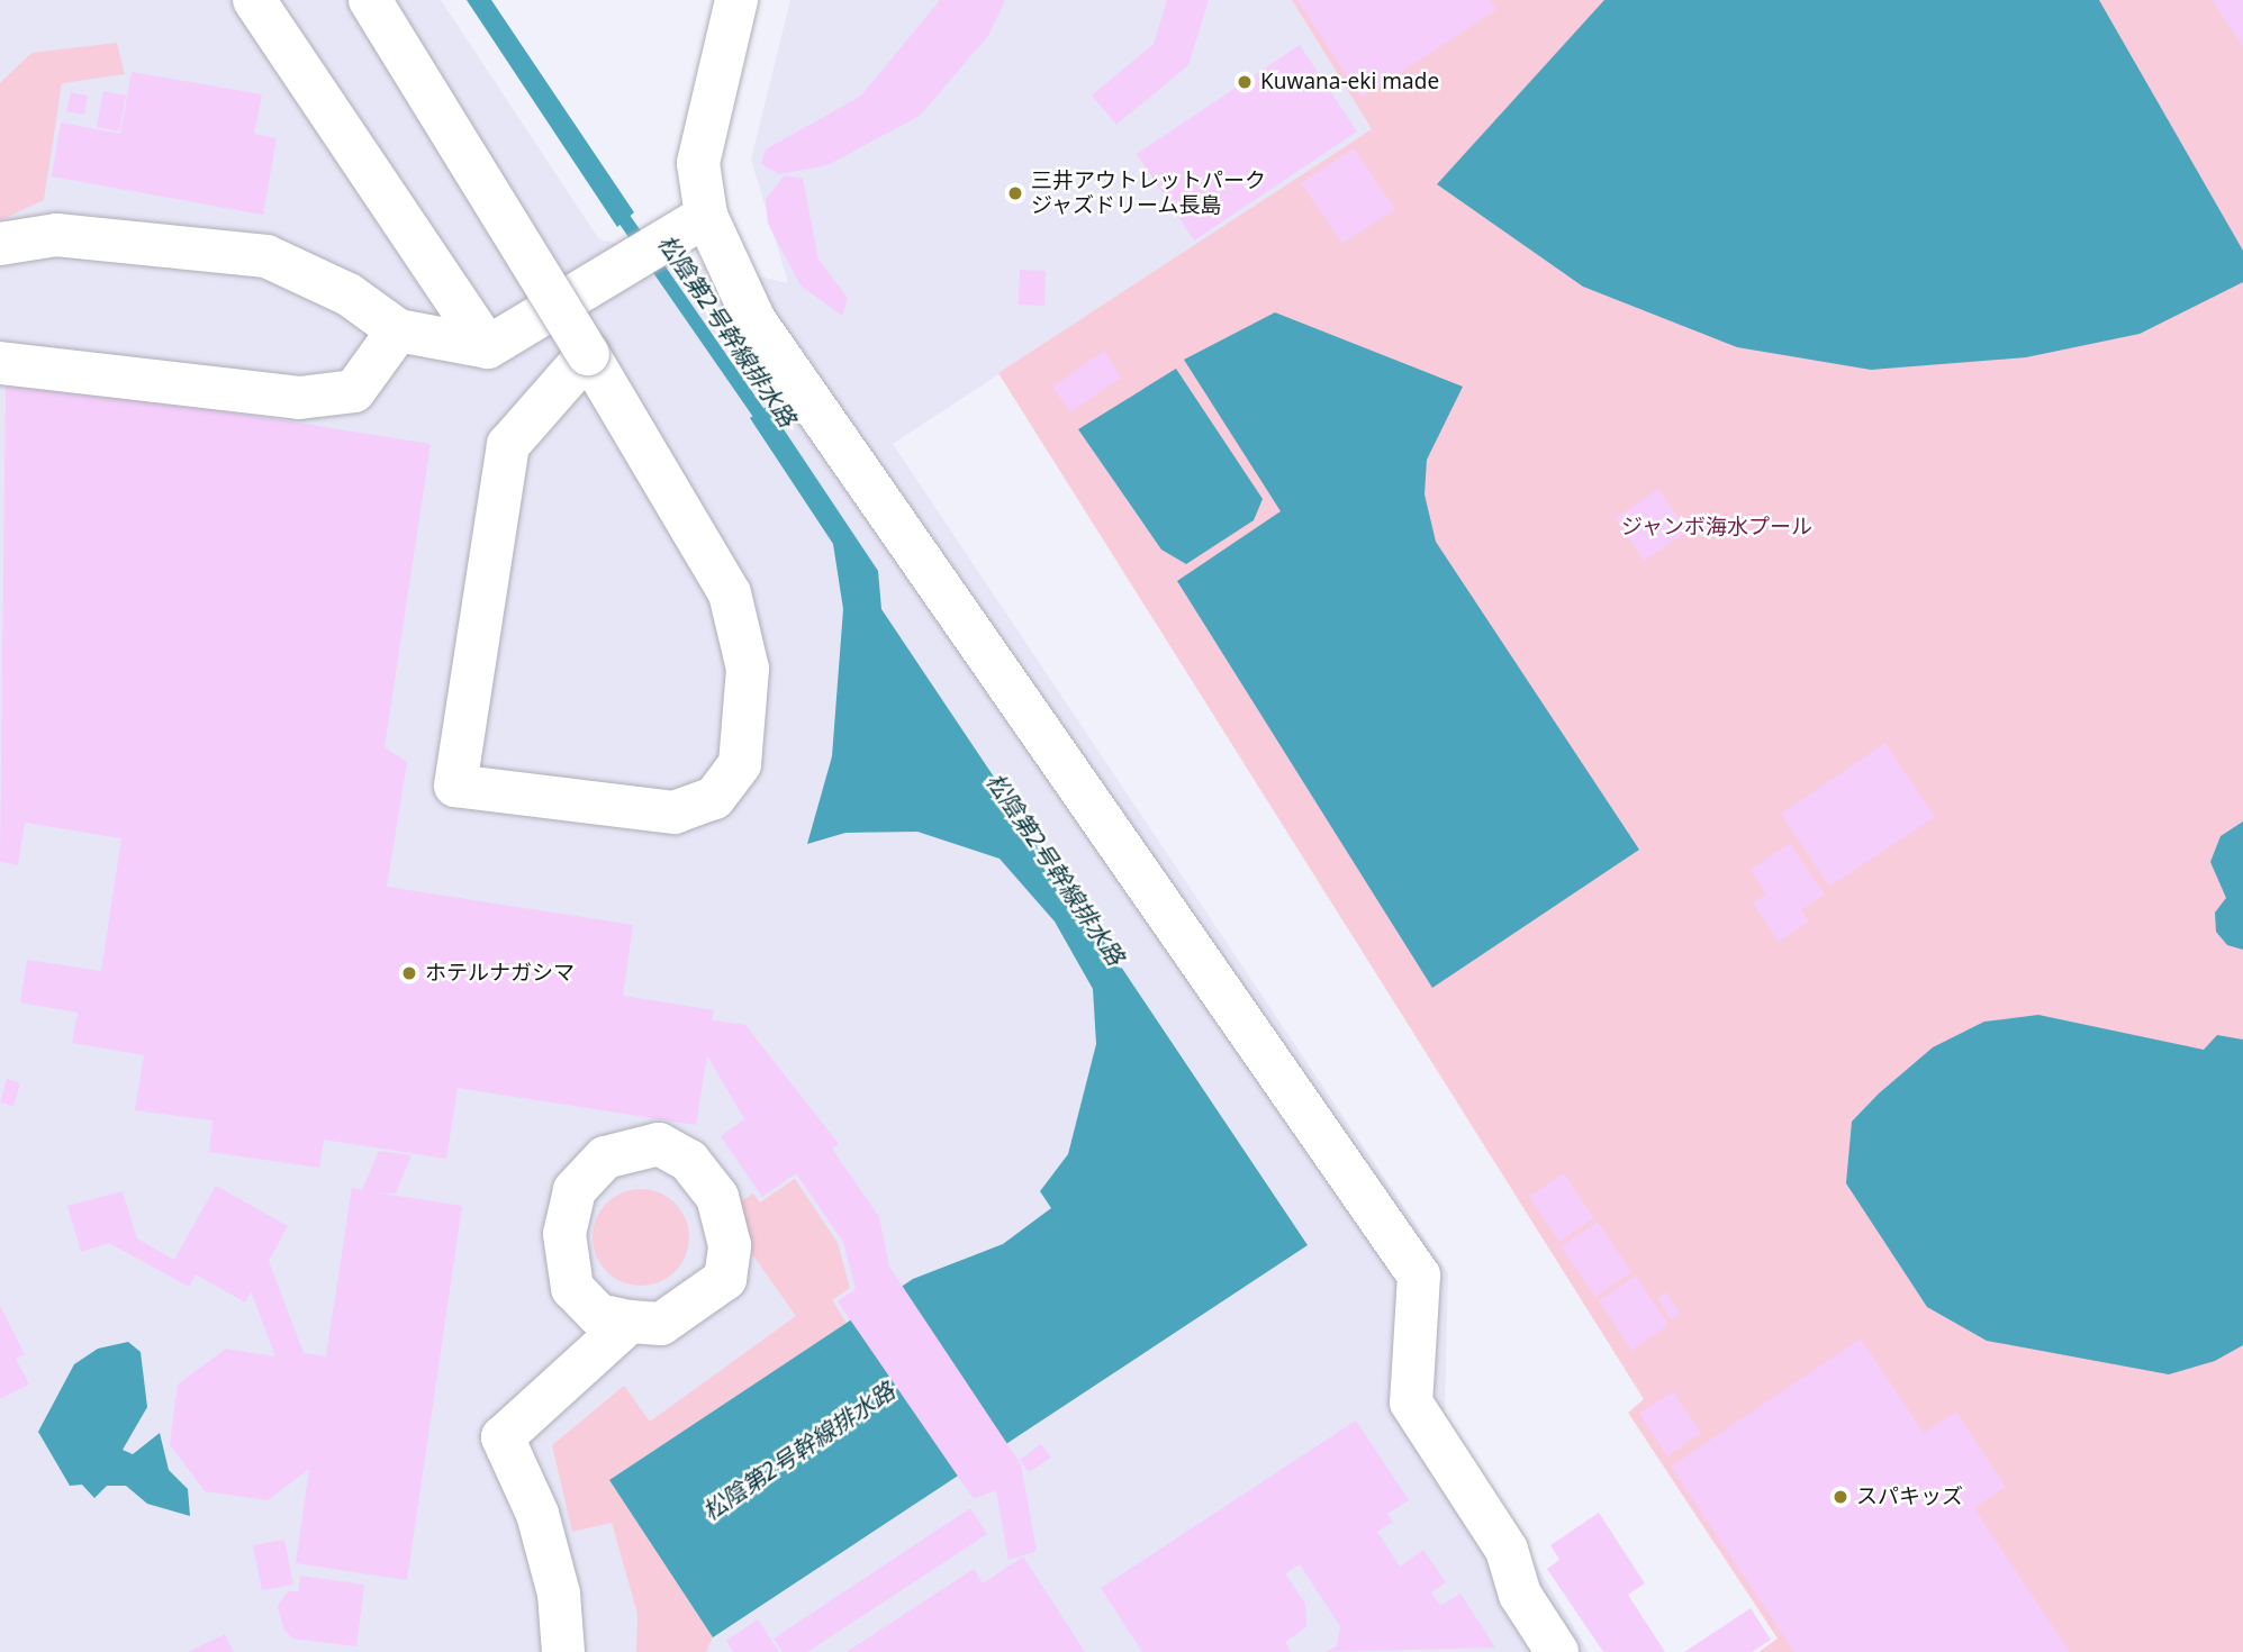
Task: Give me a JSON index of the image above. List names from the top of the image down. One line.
{"water":["松陰第2号幹線排水路"],"parks":["ジャンボ海水プール"],"places":["Kuwana-eki made","三井アウトレットパーク ジャズドリーム長島","ホテルナガシマ","スパキッズ"]}
